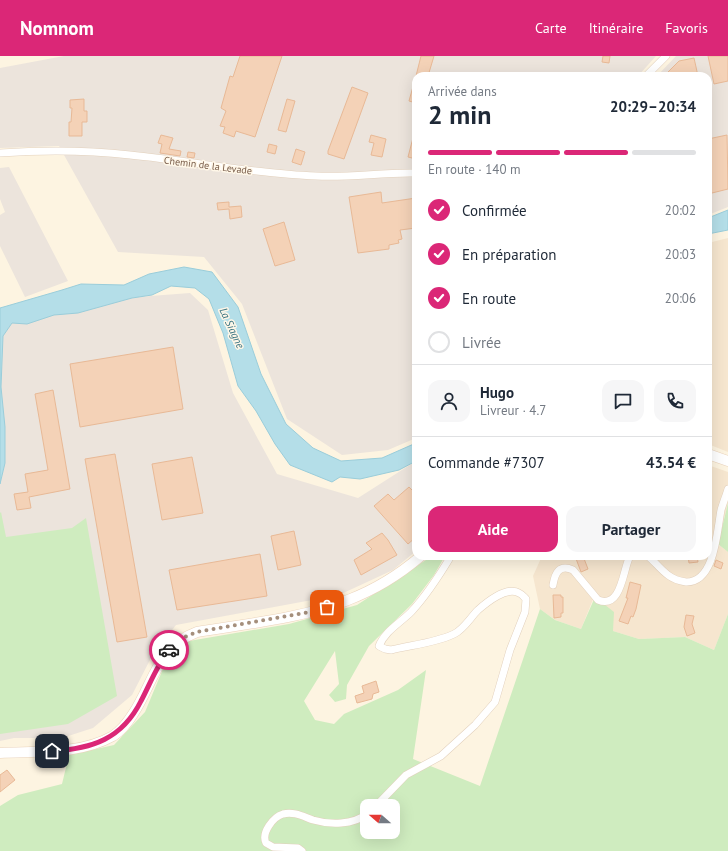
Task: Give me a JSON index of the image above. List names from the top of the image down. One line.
{"streets":{"street":["Chemin de la Levade"]},"water":["La Siagne"],"north":"left","page":{"header":"Nomnom","nav":["Carte","Itinéraire","Favoris"],"heading":["2 min","Arrivée dans","20:29–20:34"],"panel":["Hugo","Livreur · 4.7","Commande #7307","43.54 €"],"bar":"En route · 140 m","list":[["Confirmée","20:02"],["En préparation","20:03"],["En route","20:06"],"Livrée"],"buttons":["Aide","Partager"]}}
